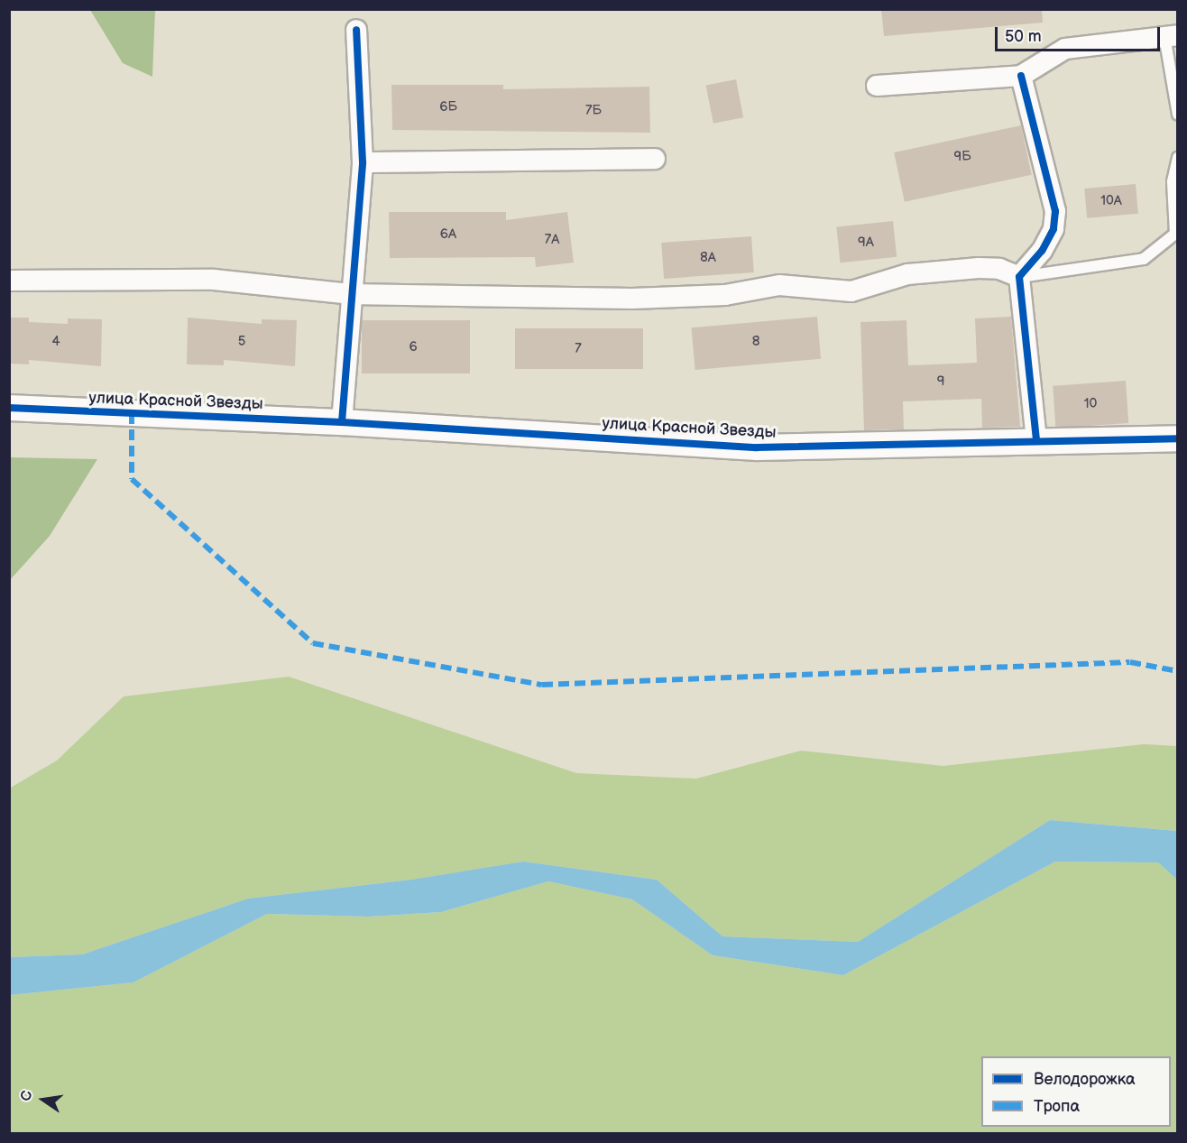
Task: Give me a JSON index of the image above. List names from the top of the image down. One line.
{"streets":{"street":["улица Красной Звезды"]},"house_numbers":["6Б","7Б","9Б","10А","6А","7А","9А","8А","4","5","8","6","7","9","10"],"legend":["Велодорожка","Тропа"],"scale_bar":"50 m","north":"left"}
